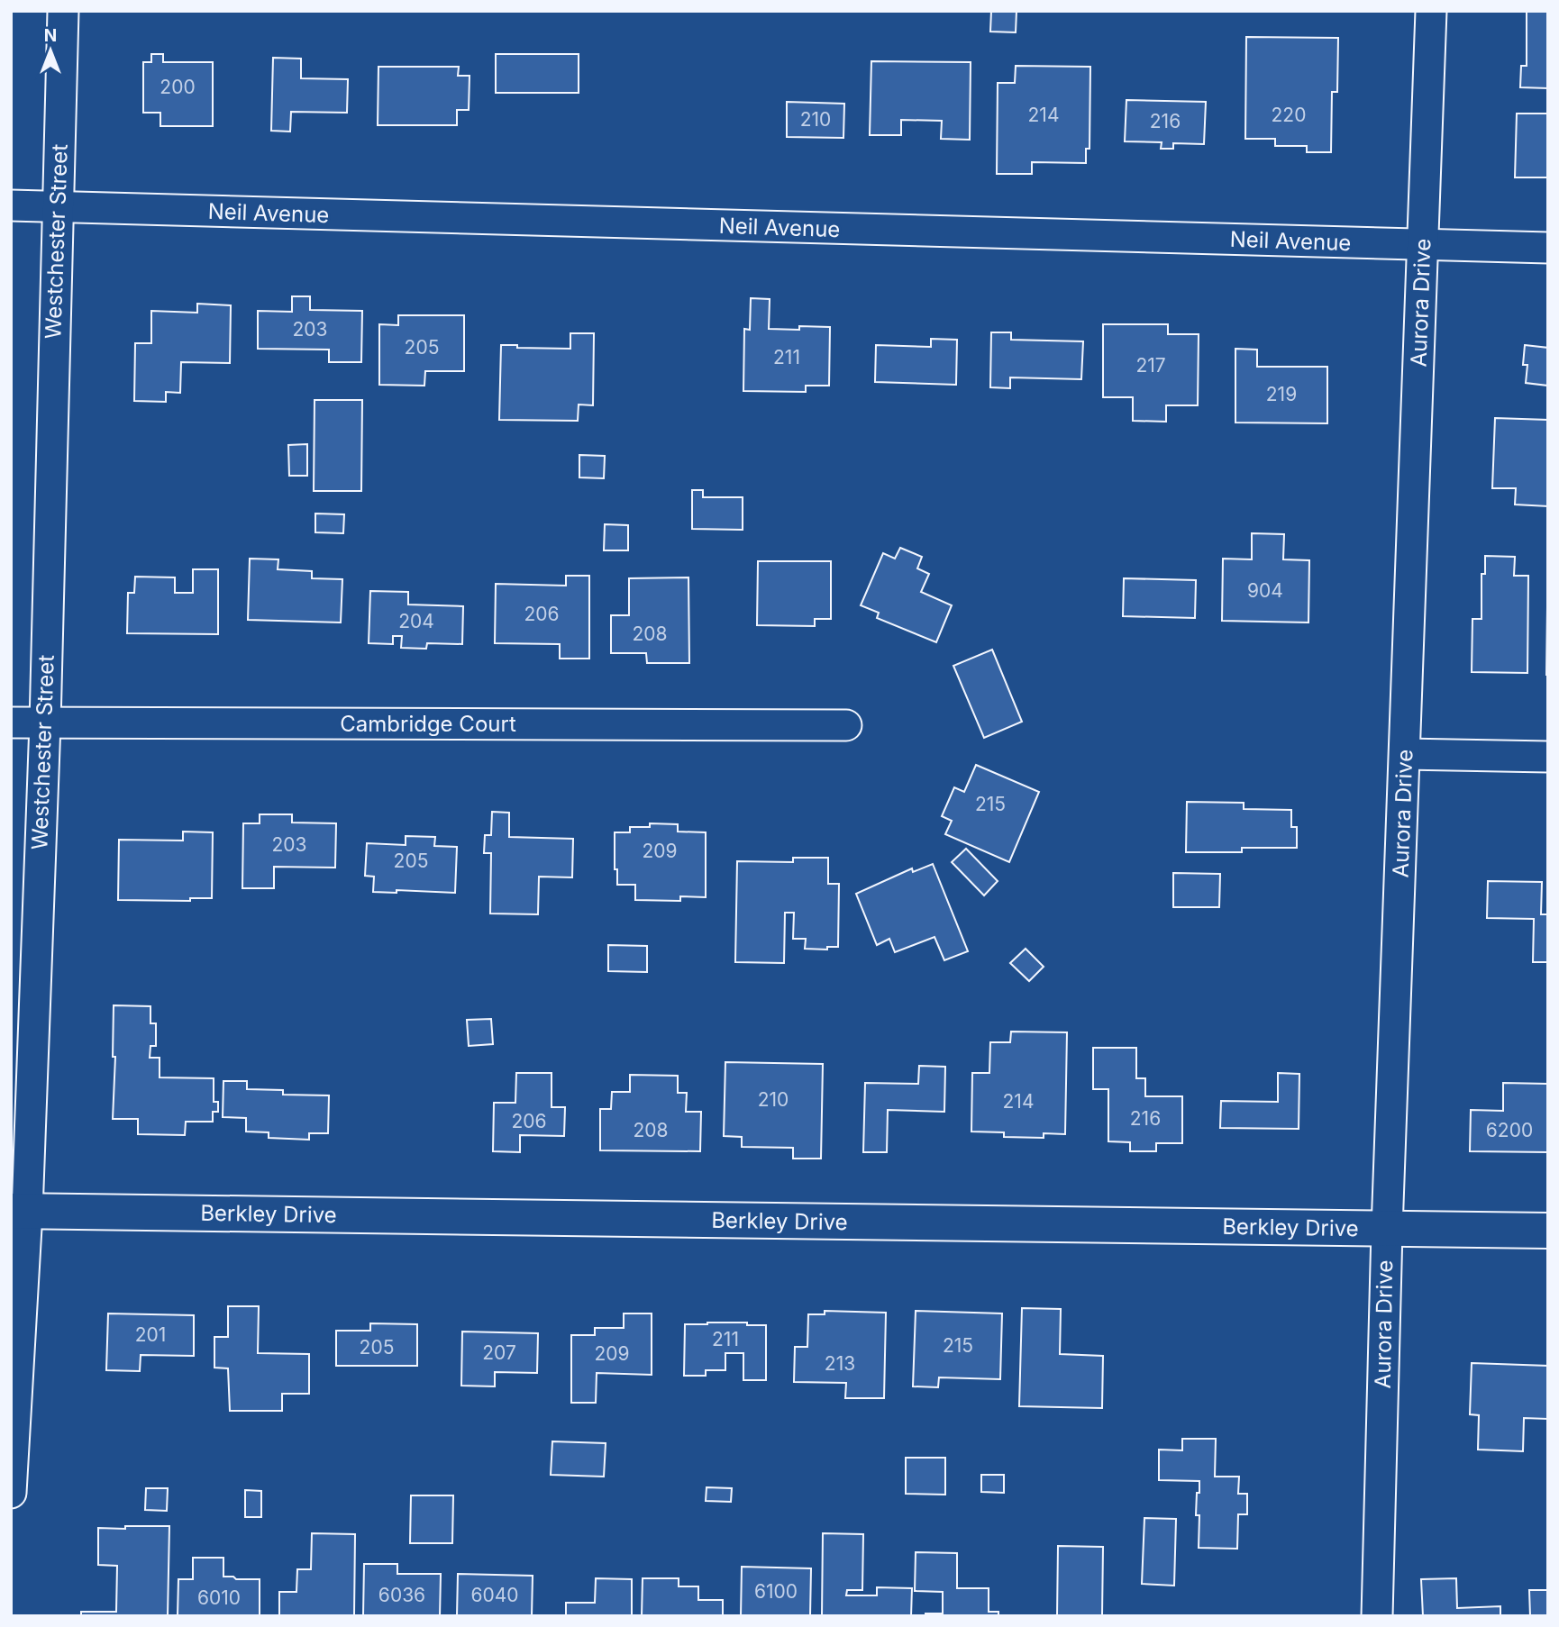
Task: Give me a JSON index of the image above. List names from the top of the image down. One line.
{"streets":{"street":["Neil Avenue","Westchester Street","Aurora Drive","Cambridge Court","Berkley Drive"]},"crossings":[["Neil Avenue","Westchester Street"],["Neil Avenue","Aurora Drive"],["Westchester Street","Cambridge Court"],["Westchester Street","Berkley Drive"],["Aurora Drive","Berkley Drive"]],"house_numbers":["200","214","220","210","216","203","205","211","217","219","904","206","204","208","215","203","209","205","210","214","216","206","208","6200","201","211","215","205","207","209","213","6100","6036","6040","6010"],"north":"top"}
